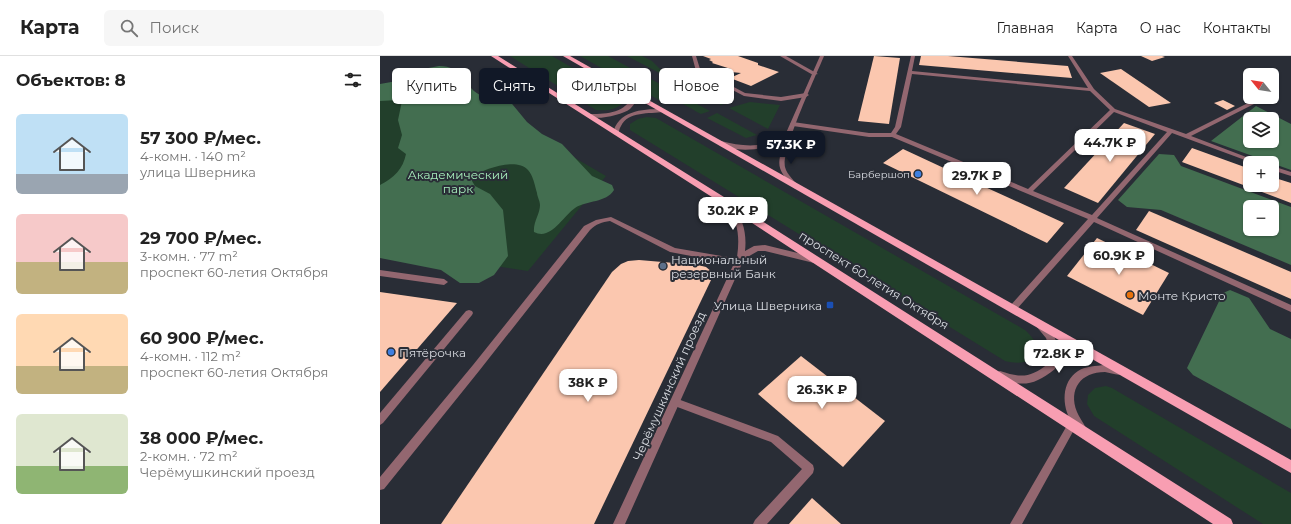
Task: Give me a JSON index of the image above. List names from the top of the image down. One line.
{"streets":{"main road":["проспект 60-летия Октября"],"street":["Черёмушкинский проезд"]},"crossings":[["проспект 60-летия Октября","Черёмушкинский проезд"]],"parks":["Академический парк"],"places":{"other":["Барбершоп","Национальный резервный Банк","Монте Кристо","Пятёрочка"],"transit":["Улица Шверника"]},"north":"top left","page":{"header":"Карта","search":"Поиск","nav":["Главная","Карта","О нас","Контакты"],"heading":"Объектов: 8","map_buttons":["+","−"],"chip":["Купить","Снять","Фильтры","Новое"],"list":[{"name":"57 300 ₽/мес.","note":"4-комн. · 140 m² · улица Шверника"},{"name":"29 700 ₽/мес.","note":"3-комн. · 77 m² · проспект 60-летия Октября"},{"name":"60 900 ₽/мес.","note":"4-комн. · 112 m² · проспект 60-летия Октября"},{"name":"38 000 ₽/мес.","note":"2-комн. · 72 m² · Черёмушкинский проезд"}],"price":["44.7K ₽","57.3K ₽","29.7K ₽","30.2K ₽","60.9K ₽","72.8K ₽","38K ₽","26.3K ₽"]}}
